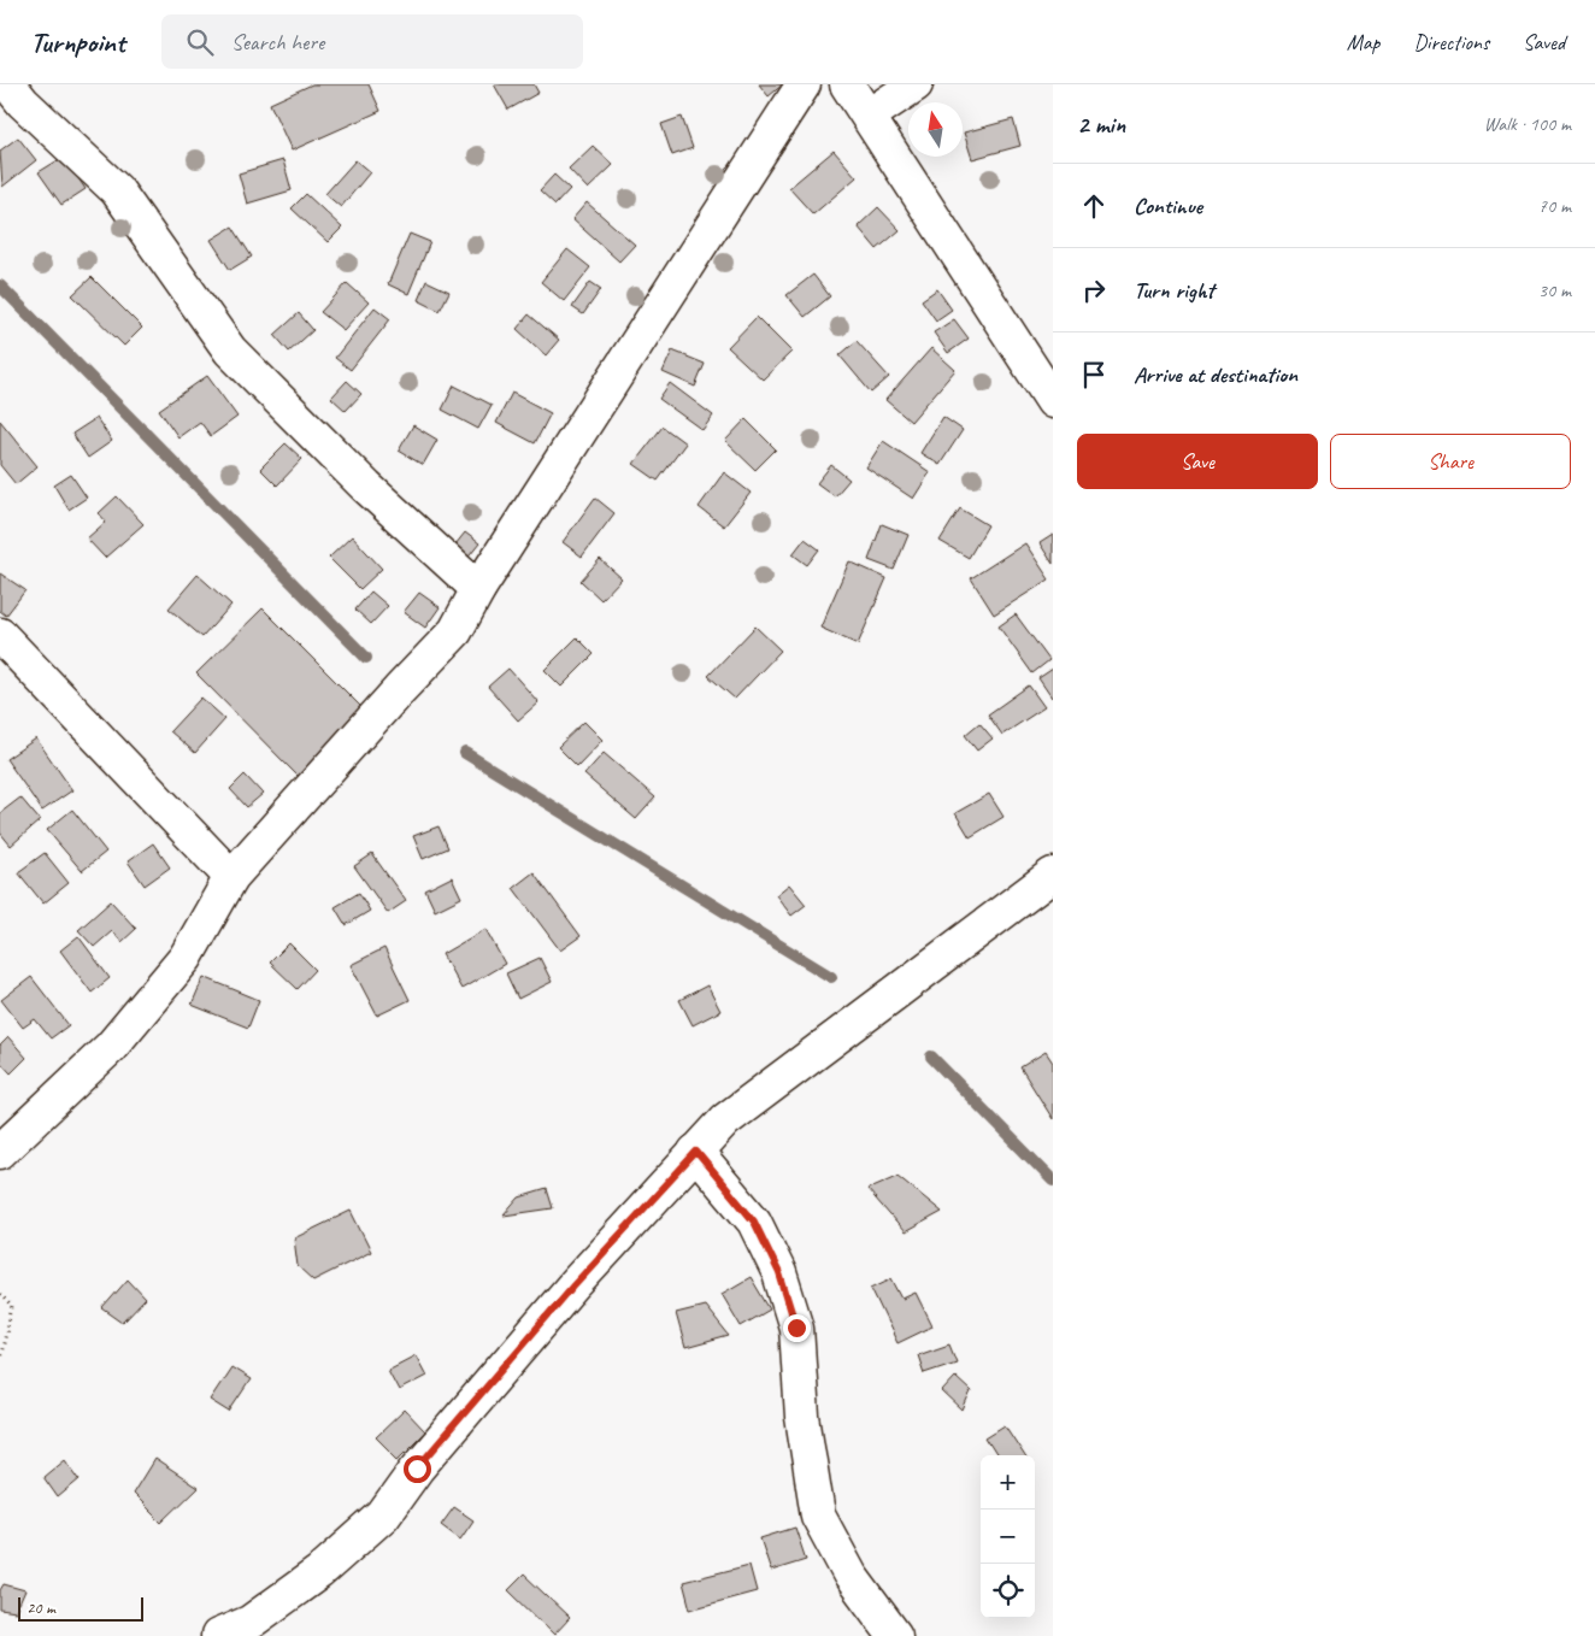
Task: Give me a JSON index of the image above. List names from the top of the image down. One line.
{"scale_bar":"20 m","north":"top","page":{"header":"Turnpoint","search":"Search here","nav":["Map","Directions","Saved"],"heading":["2 min","Walk · 100 m"],"list":[["Continue","70 m"],["Turn right","30 m"],"Arrive at destination"],"buttons":["Save","Share"],"map_buttons":["+","−"],"scale":"20 m"}}
